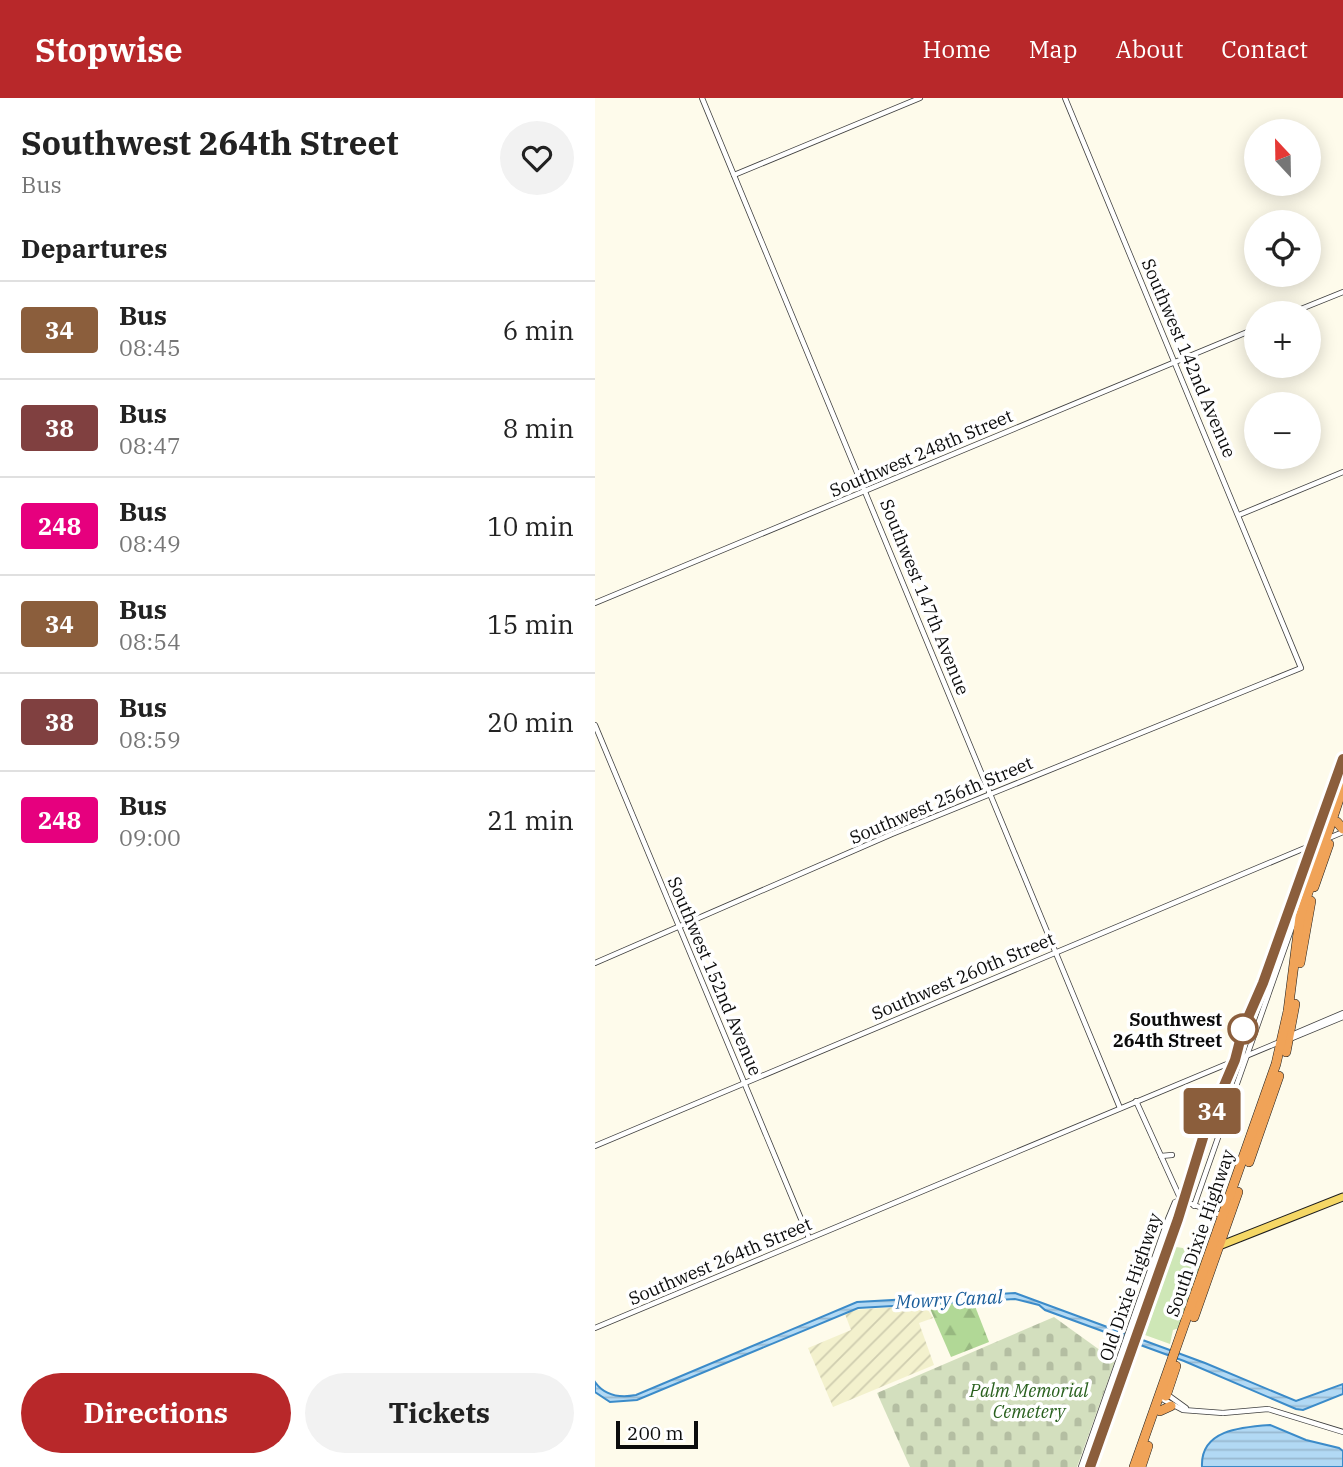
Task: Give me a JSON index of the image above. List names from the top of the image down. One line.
{"streets":{"highway":["South Dixie Highway"],"street":["Southwest 142nd Avenue","Southwest 248th Street","Southwest 147th Avenue","Southwest 256th Street","Southwest 152nd Avenue","Southwest 260th Street","Southwest 264th Street","Old Dixie Highway"]},"crossings":[["Southwest 142nd Avenue","Southwest 248th Street"],["Southwest 142nd Avenue","Southwest 256th Street"],["Southwest 248th Street","Southwest 147th Avenue"],["Southwest 147th Avenue","Southwest 256th Street"],["Southwest 147th Avenue","Southwest 260th Street"],["Southwest 147th Avenue","Southwest 264th Street"],["Southwest 256th Street","Southwest 152nd Avenue"],["Southwest 152nd Avenue","Southwest 260th Street"],["Southwest 152nd Avenue","Southwest 264th Street"],["Southwest 260th Street","South Dixie Highway"],["South Dixie Highway","Southwest 264th Street"]],"water":["Mowry Canal"],"parks":["Palm Memorial Cemetery"],"places":["Southwest 264th Street"],"lines":["bus line 34"],"scale_bar":"200 m","north":"top","page":{"header":"Stopwise","nav":["Home","Map","About","Contact"],"heading":[["Southwest 264th Street","Bus"],"Departures"],"on_map":"34","map_buttons":["+","−"],"list":[{"mark":"34","name":"Bus","note":"08:45","value":"6 min"},{"mark":"38","name":"Bus","note":"08:47","value":"8 min"},{"mark":"248","name":"Bus","note":"08:49","value":"10 min"},{"mark":"34","name":"Bus","note":"08:54","value":"15 min"},{"mark":"38","name":"Bus","note":"08:59","value":"20 min"},{"mark":"248","name":"Bus","note":"09:00","value":"21 min"}],"buttons":["Directions","Tickets"],"scale":"200 m"}}
